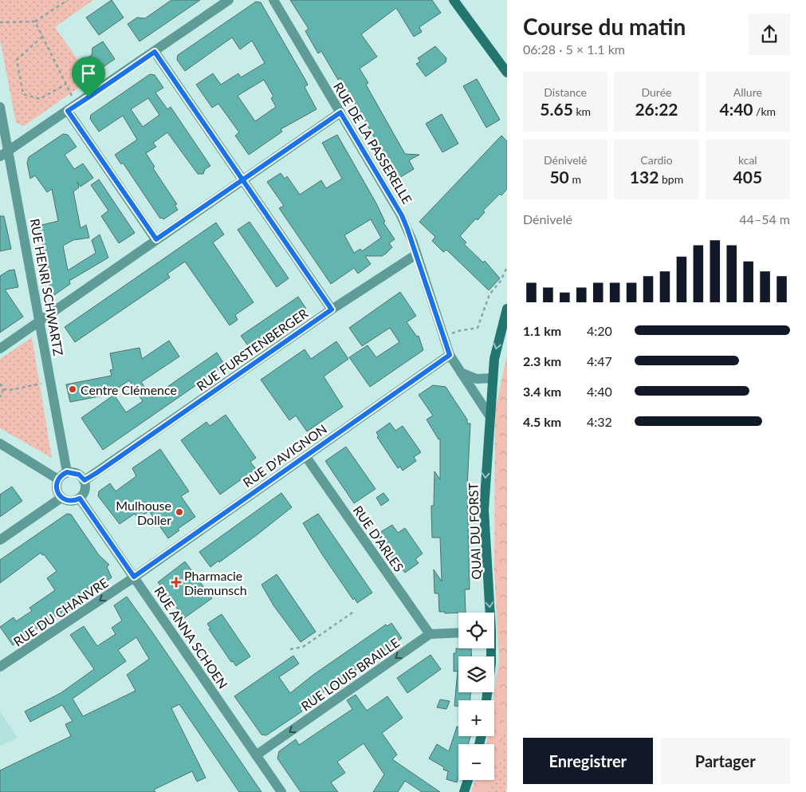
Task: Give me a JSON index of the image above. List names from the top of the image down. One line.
{"streets":{"street":["RUE DE LA PASSERELLE","RUE HENRI SCHWARTZ","RUE FURSTENBERGER","RUE D'AVIGNON","QUAI DU FORST","RUE D'ARLES","RUE DU CHANVRE","RUE ANNA SCHOEN","RUE LOUIS BRAILLE"]},"crossings":[["RUE DE LA PASSERELLE","RUE FURSTENBERGER"],["RUE DE LA PASSERELLE","RUE D'AVIGNON"],["RUE DE LA PASSERELLE","QUAI DU FORST"],["RUE HENRI SCHWARTZ","RUE FURSTENBERGER"],["RUE HENRI SCHWARTZ","RUE ANNA SCHOEN"],["RUE FURSTENBERGER","RUE ANNA SCHOEN"],["RUE D'AVIGNON","RUE D'ARLES"],["RUE D'AVIGNON","RUE DU CHANVRE"],["RUE D'AVIGNON","RUE ANNA SCHOEN"],["RUE D'ARLES","RUE LOUIS BRAILLE"],["RUE DU CHANVRE","RUE ANNA SCHOEN"],["RUE ANNA SCHOEN","RUE LOUIS BRAILLE"]],"one_way":["QUAI DU FORST","RUE DU CHANVRE","RUE LOUIS BRAILLE"],"places":{"other":["Centre Clémence","Mulhouse Doller"],"health":["Pharmacie Diemunsch"]},"page":{"heading":["Course du matin","06:28 · 5 × 1.1 km"],"stats":[["Distance","5.65 km"],["Durée","26:22"],["Allure","4:40 /km"],["Dénivelé","50 m"],["Cardio","132 bpm"],["kcal","405"]],"chart":["Dénivelé","44–54 m"],"list":[{"name":"1.1 km","note":"4:20"},{"name":"2.3 km","note":"4:47"},{"name":"3.4 km","note":"4:40"},{"name":"4.5 km","note":"4:32"}],"map_buttons":["+","−"],"buttons":["Enregistrer","Partager"]}}
